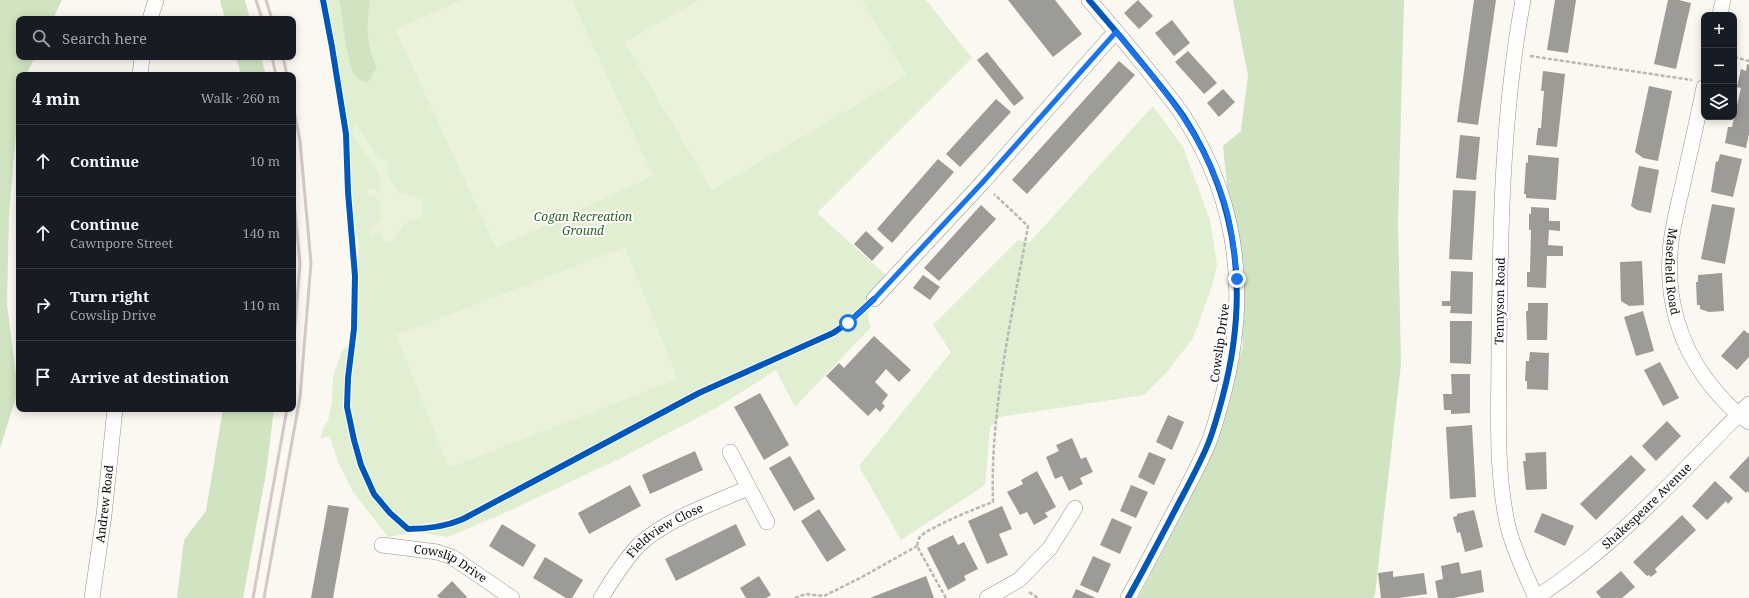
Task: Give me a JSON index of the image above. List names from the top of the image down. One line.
{"streets":{"street":["Masefield Road","Tennyson Road","Cowslip Drive","Andrew Road","Shakespeare Avenue","Fieldview Close"]},"crossings":[["Masefield Road","Shakespeare Avenue"],["Tennyson Road","Shakespeare Avenue"]],"parks":["Cogan Recreation Ground"],"page":{"map_buttons":["+","−"],"search":"Search here","heading":["4 min","Walk · 260 m"],"list":[["Continue","10 m"],["Continue","Cawnpore Street","140 m"],["Turn right","Cowslip Drive","110 m"],"Arrive at destination"]}}
